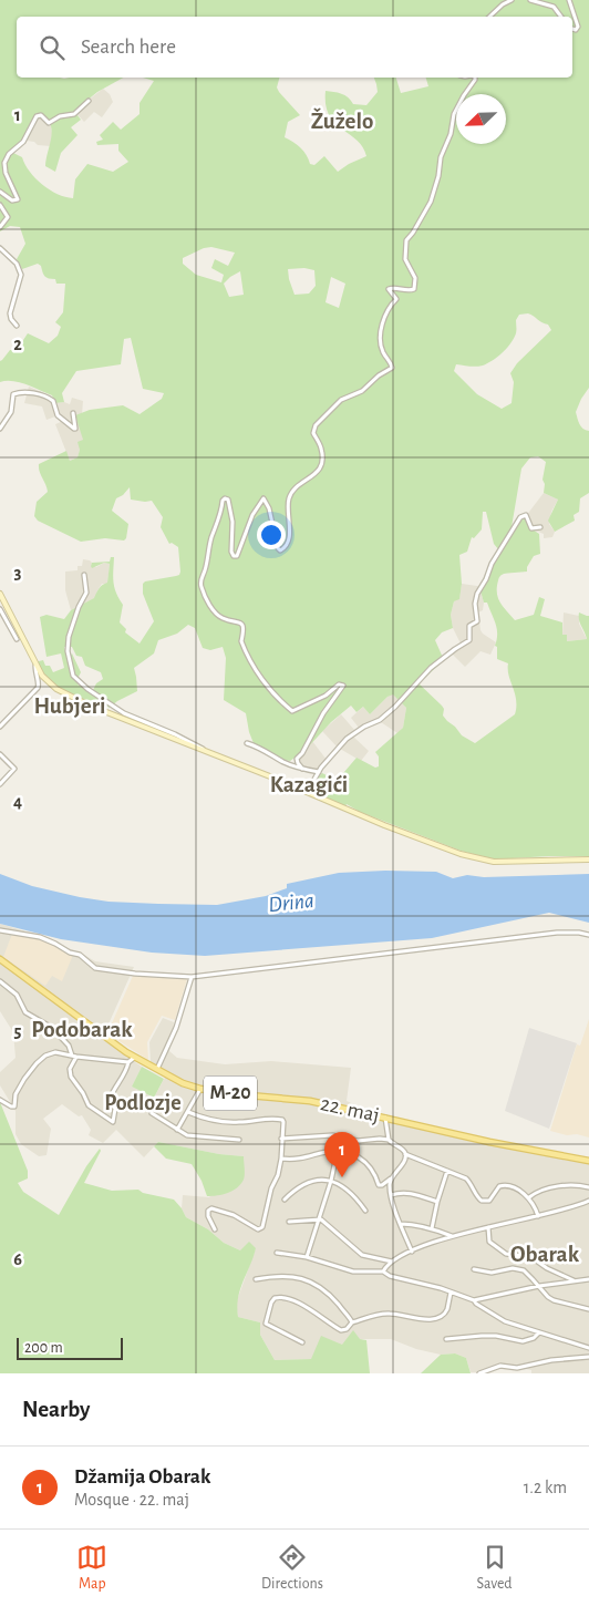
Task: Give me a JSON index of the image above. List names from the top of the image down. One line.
{"streets":{"main road":["M-20","22. maj"]},"districts":["Žuželo","Hubjeri","Kazagići","Podobarak","Podlozje","Obarak"],"water":["Drina"],"scale_bar":"200 m","north":"bottom left","page":{"search":"Search here","pins":"1","scale":"200 m","heading":"Nearby","list":[{"mark":"1","name":"Džamija Obarak","note":"Mosque · 22. maj","value":"1.2 km"}],"nav":["Map","Directions","Saved"]},"grid":{"rows":["1","2","3","4","5","6"]}}
